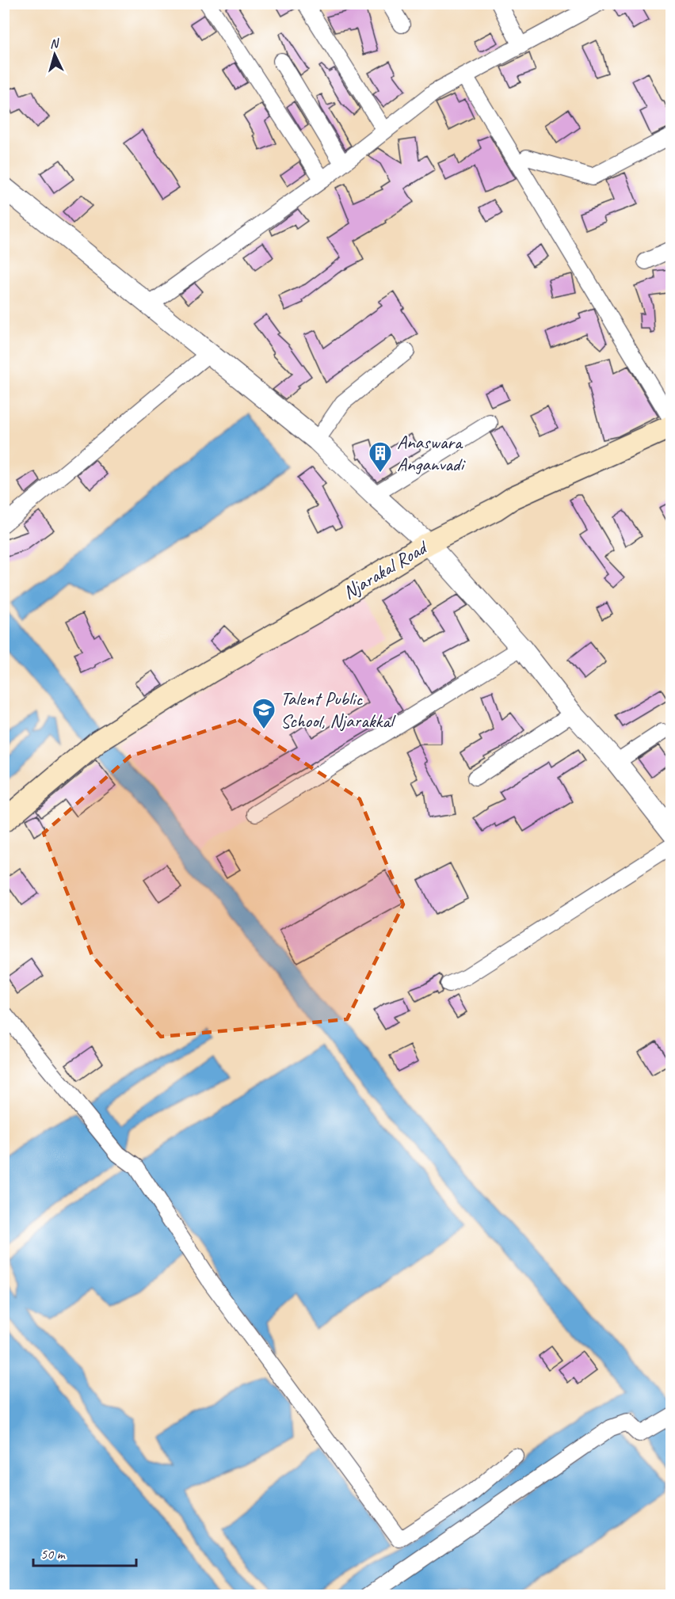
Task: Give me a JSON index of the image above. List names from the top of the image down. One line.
{"streets":{"main road":["Njarakal Road"]},"places":{"building":["Anaswara Anganvadi"],"school or university":["Talent Public School, Njarakkal"]},"scale_bar":"50 m","north":"top"}
